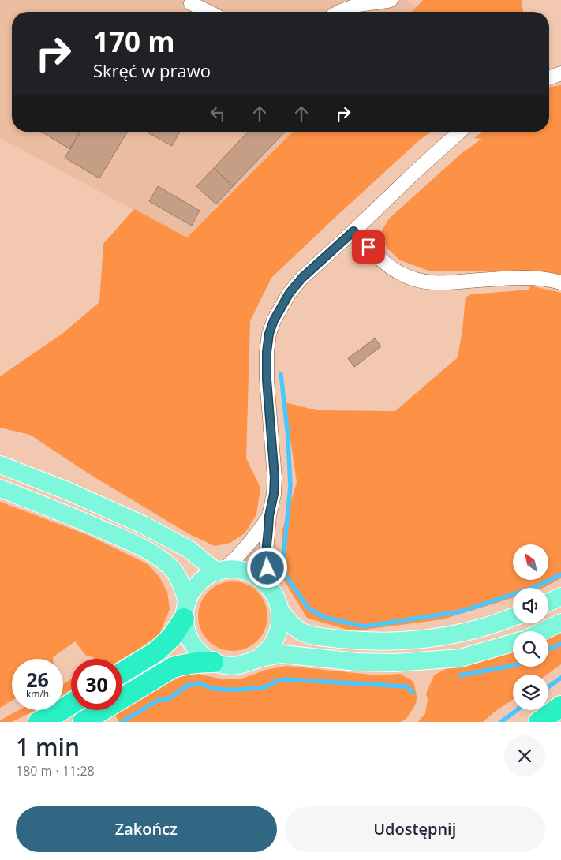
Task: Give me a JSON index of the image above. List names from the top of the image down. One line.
{"north":"top left","page":{"turn":["170 m","Skręć w prawo"],"speed":"26 km/h","limit":"30","heading":["1 min","180 m · 11:28"],"buttons":["Zakończ","Udostępnij"]}}
